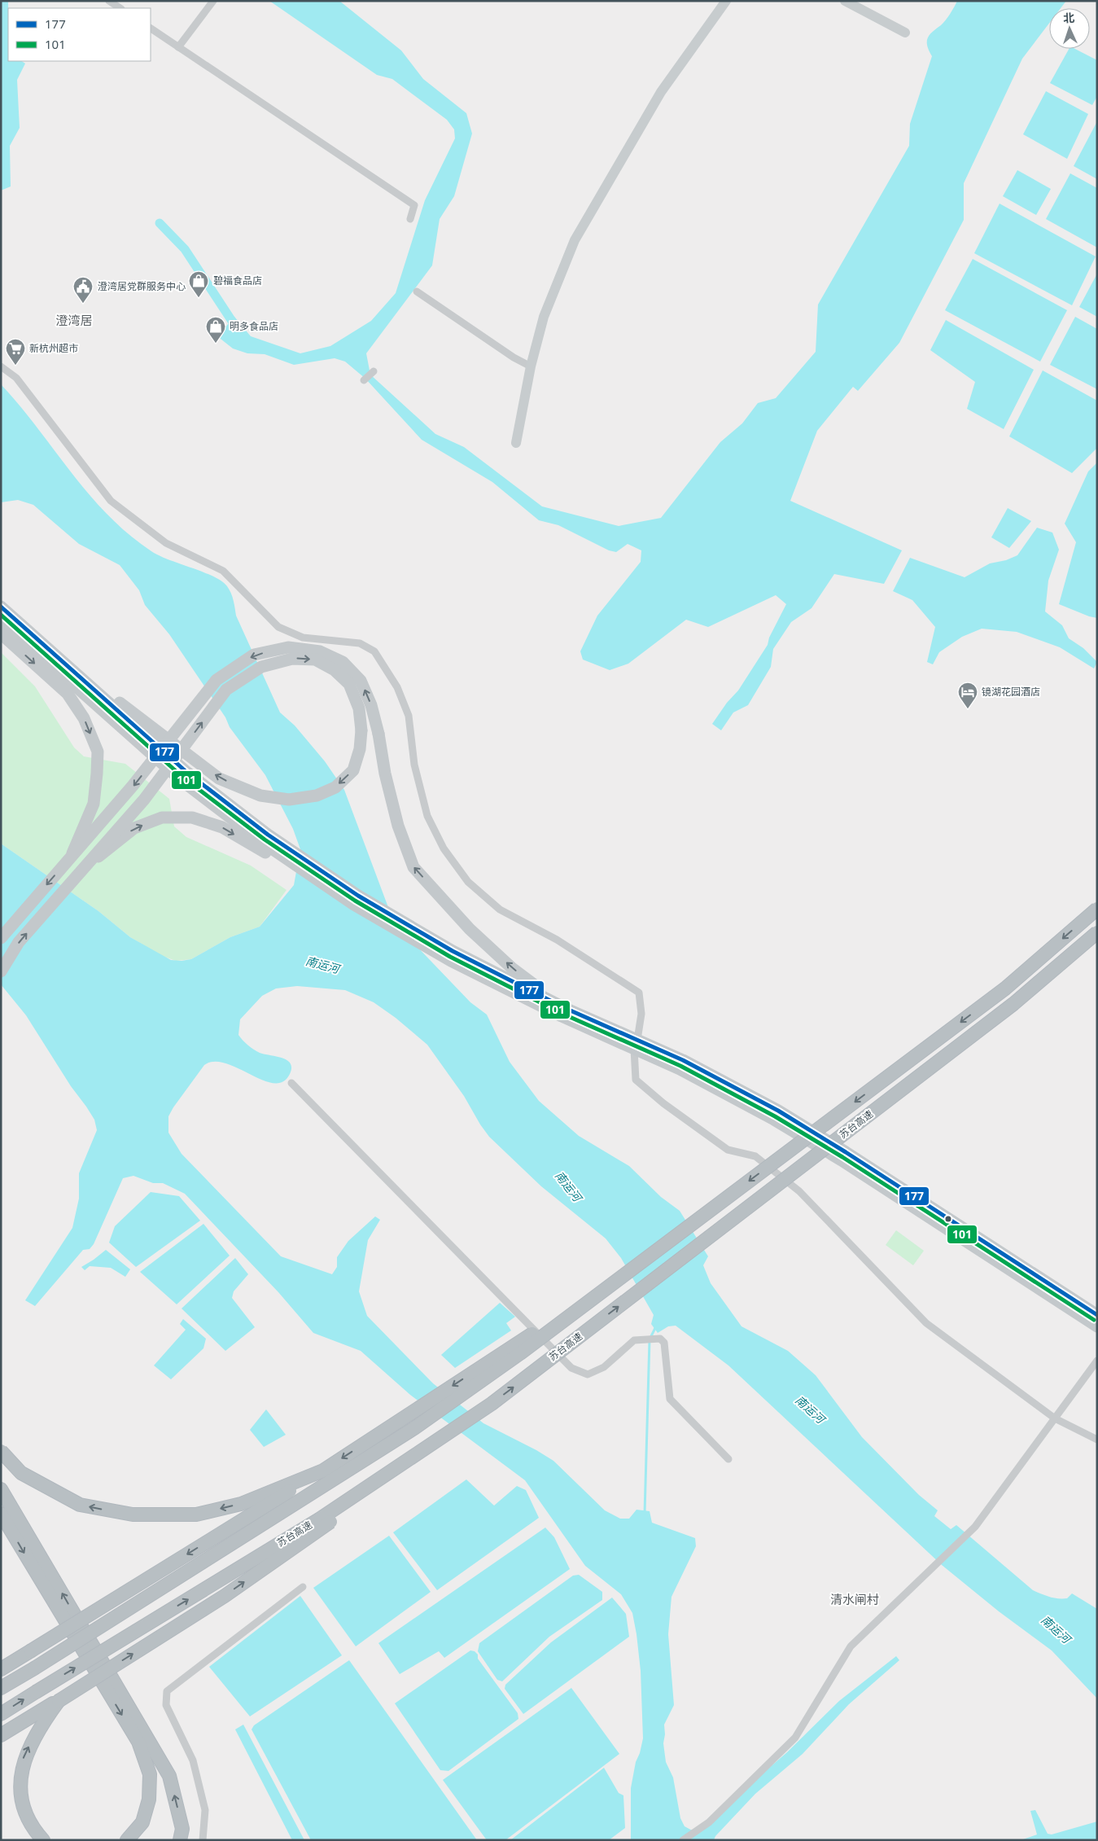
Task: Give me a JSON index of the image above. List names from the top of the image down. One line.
{"streets":{"highway":["苏台高速"]},"districts":["澄湾居","清水闸村"],"water":["南运河"],"places":{"shop":["碧福食品店","明多食品店"],"public building":["澄湾居党群服务中心"],"supermarket":["新杭州超市"],"hotel":["镜湖花园酒店"]},"lines":["transit line 177","transit line 101"],"legend":["177","101"],"north":"top"}
